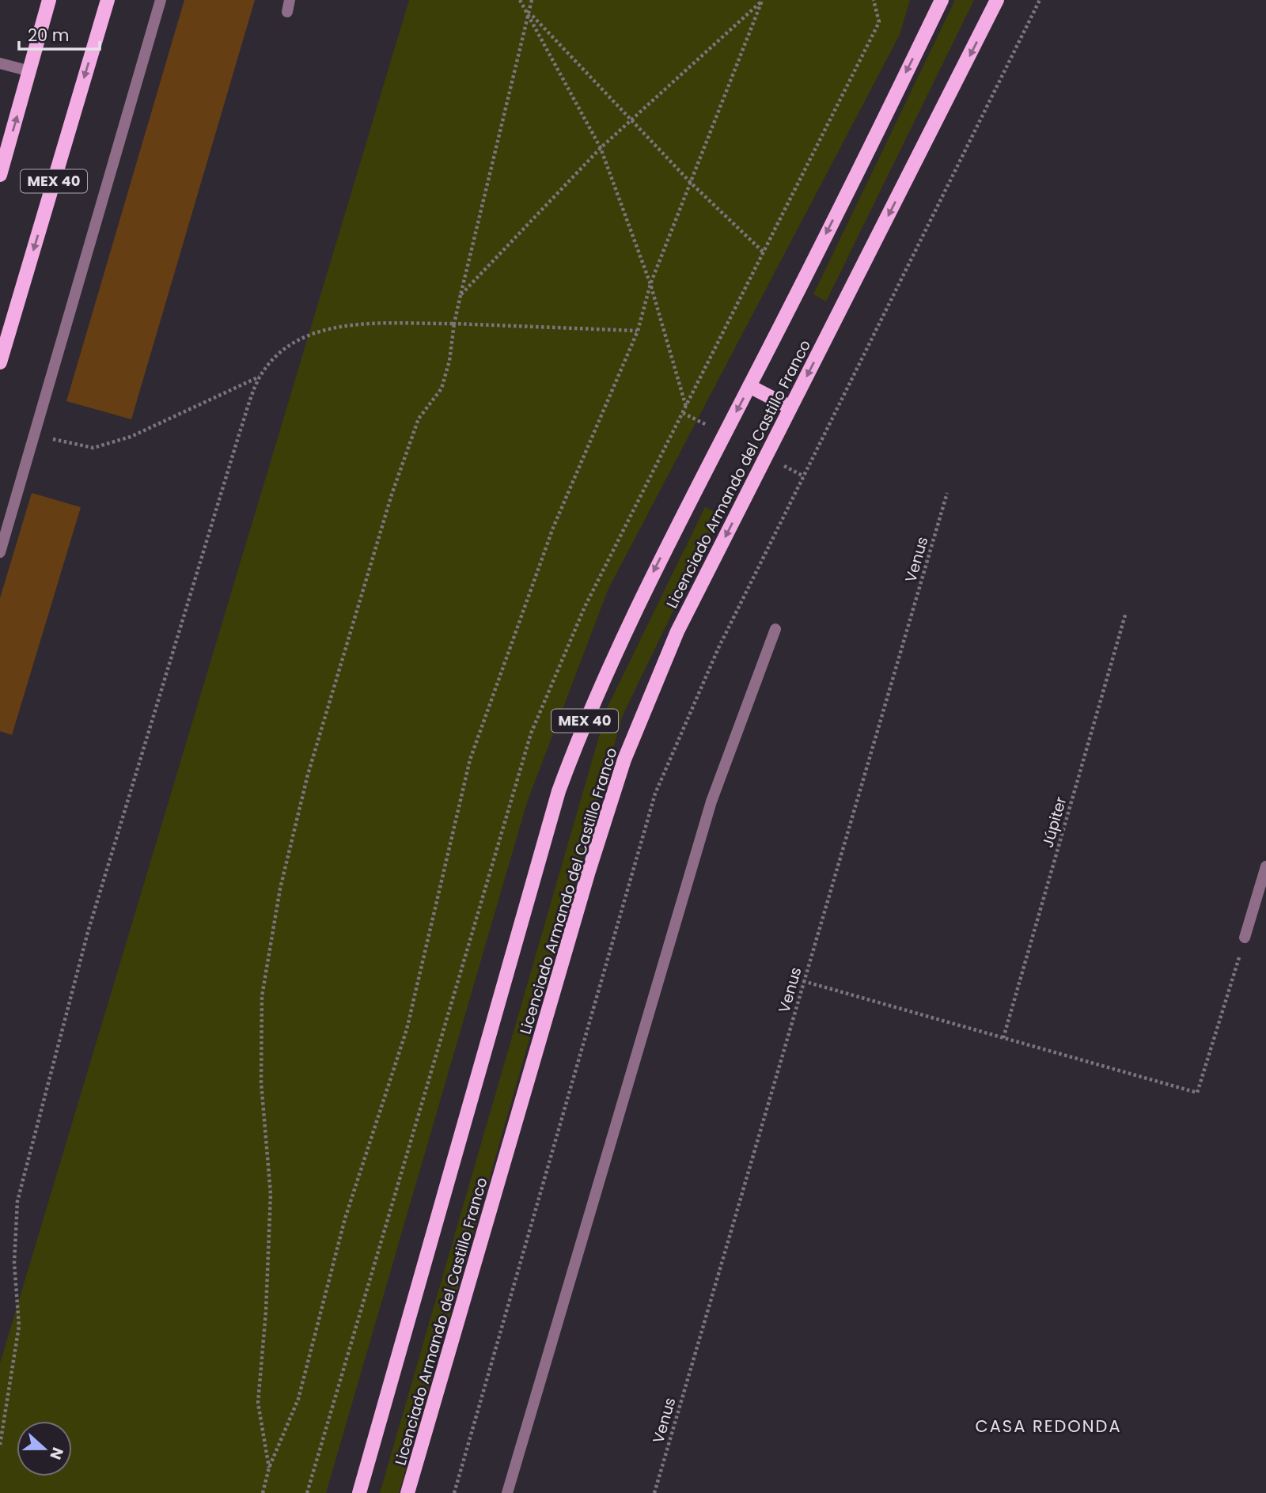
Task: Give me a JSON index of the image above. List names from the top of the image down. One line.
{"streets":{"main road":["MEX 40","Licenciado Armando del Castillo Franco"],"path":["Venus","Júpiter"]},"one_way":["Licenciado Armando del Castillo Franco"],"districts":["CASA REDONDA"],"scale_bar":"20 m","north":"right"}
